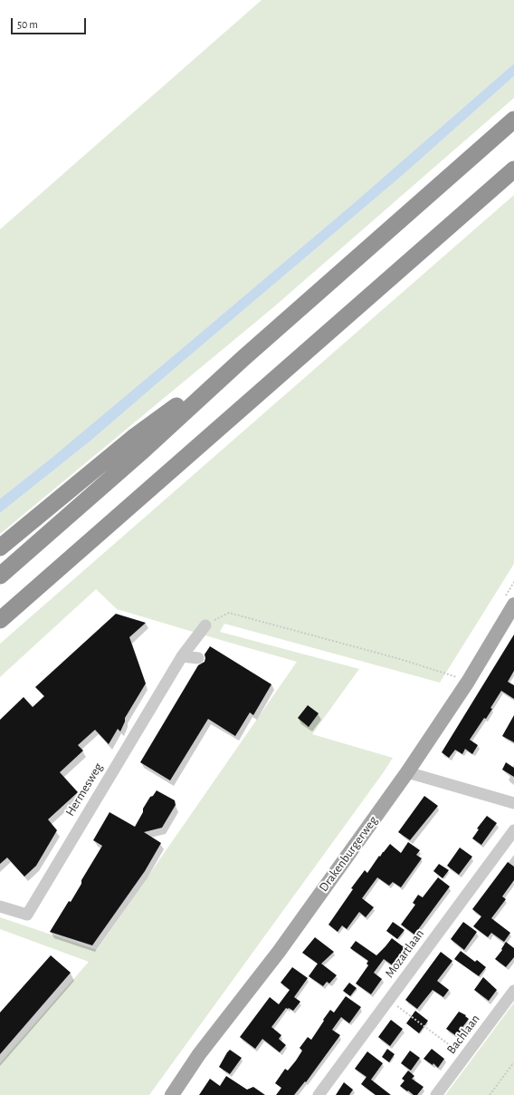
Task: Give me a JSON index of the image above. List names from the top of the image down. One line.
{"streets":{"main road":["Drakenburgerweg"],"street":["Hermesweg","Mozartlaan","Bachlaan"]},"scale_bar":"50 m"}
